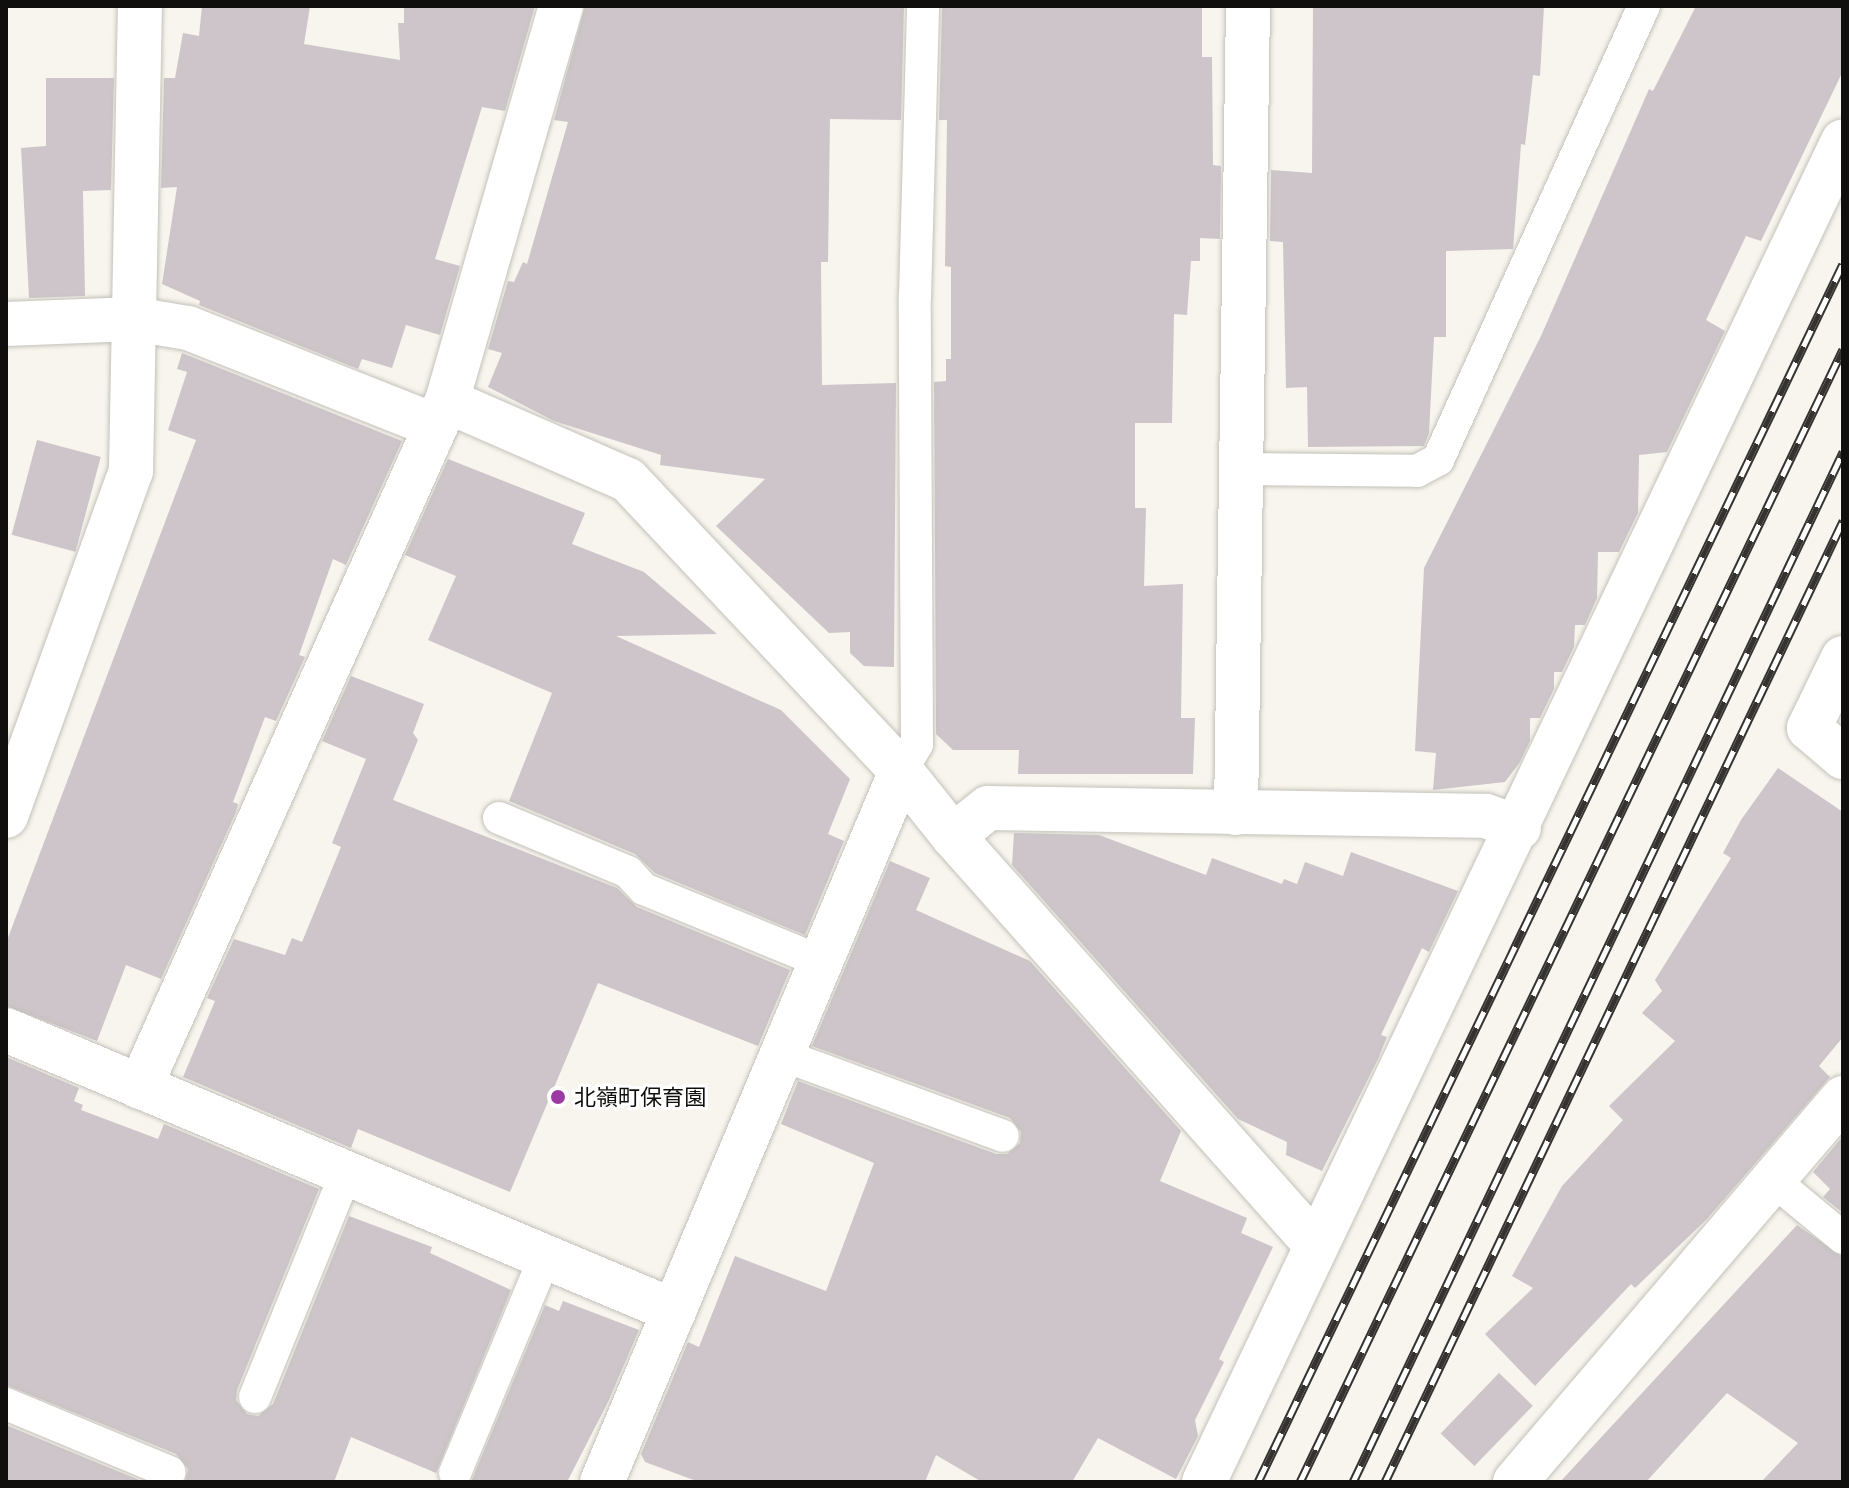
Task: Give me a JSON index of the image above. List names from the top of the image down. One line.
{"places":["北嶺町保育園"]}
